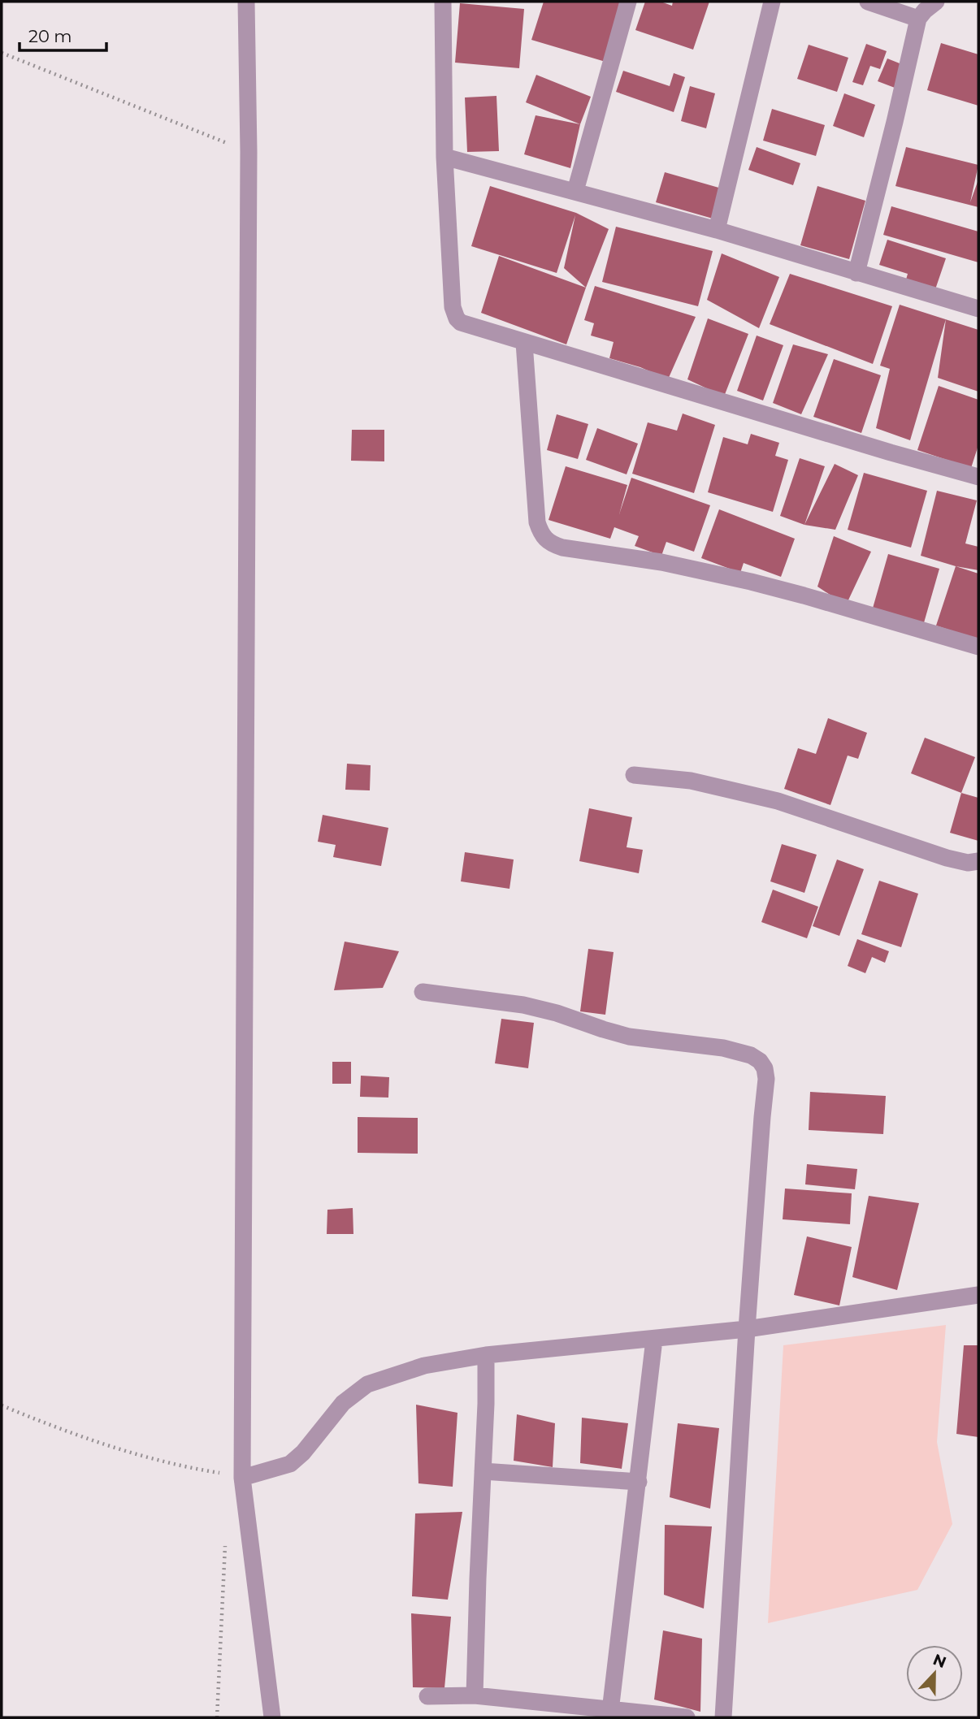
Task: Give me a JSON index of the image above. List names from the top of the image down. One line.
{"scale_bar":"20 m","north":"top"}
